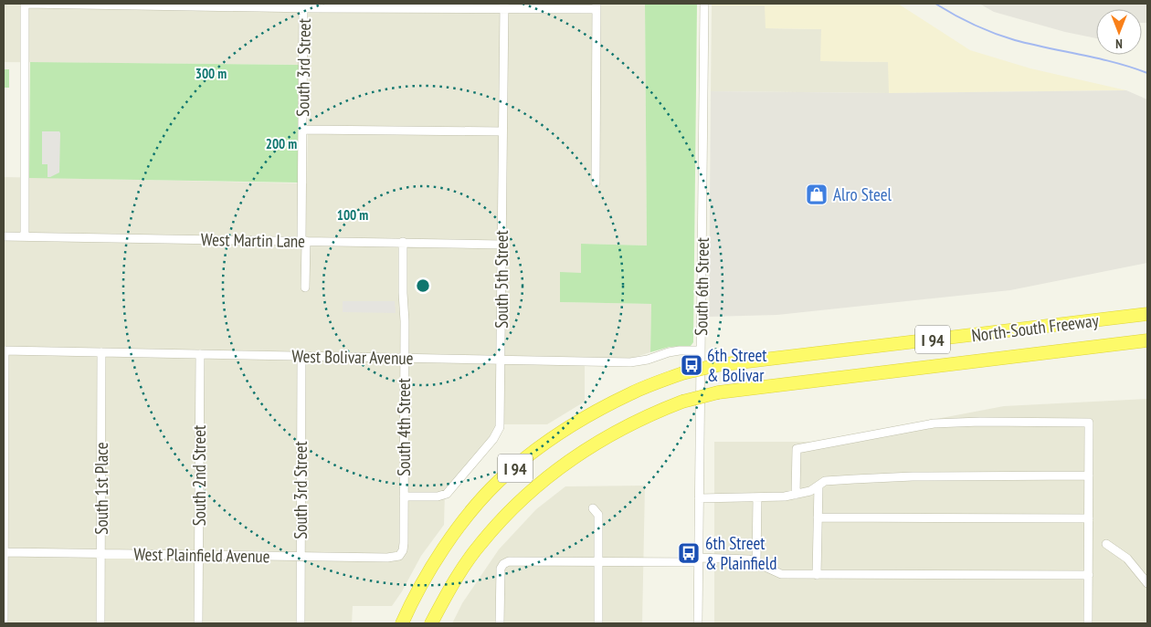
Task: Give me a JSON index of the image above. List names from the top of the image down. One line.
{"streets":{"highway":["North-South Freeway","I 94"],"street":["South 3rd Street","West Martin Lane","South 5th Street","South 6th Street","West Bolivar Avenue","South 4th Street","South 2nd Street","South 1st Place","West Plainfield Avenue"]},"crossings":[["South 3rd Street","West Martin Lane"],["South 3rd Street","West Bolivar Avenue"],["South 3rd Street","West Plainfield Avenue"],["West Martin Lane","South 5th Street"],["West Martin Lane","South 4th Street"],["South 5th Street","West Bolivar Avenue"],["South 5th Street","South 4th Street"],["South 6th Street","West Bolivar Avenue"],["West Bolivar Avenue","South 4th Street"],["West Bolivar Avenue","South 2nd Street"],["West Bolivar Avenue","South 1st Place"],["South 4th Street","West Plainfield Avenue"],["South 2nd Street","West Plainfield Avenue"],["South 1st Place","West Plainfield Avenue"]],"places":{"shop":["Alro Steel"],"bus stop":["6th Street & Bolivar","6th Street & Plainfield"]},"north":"bottom","rings":["300 m","200 m","100 m"]}
